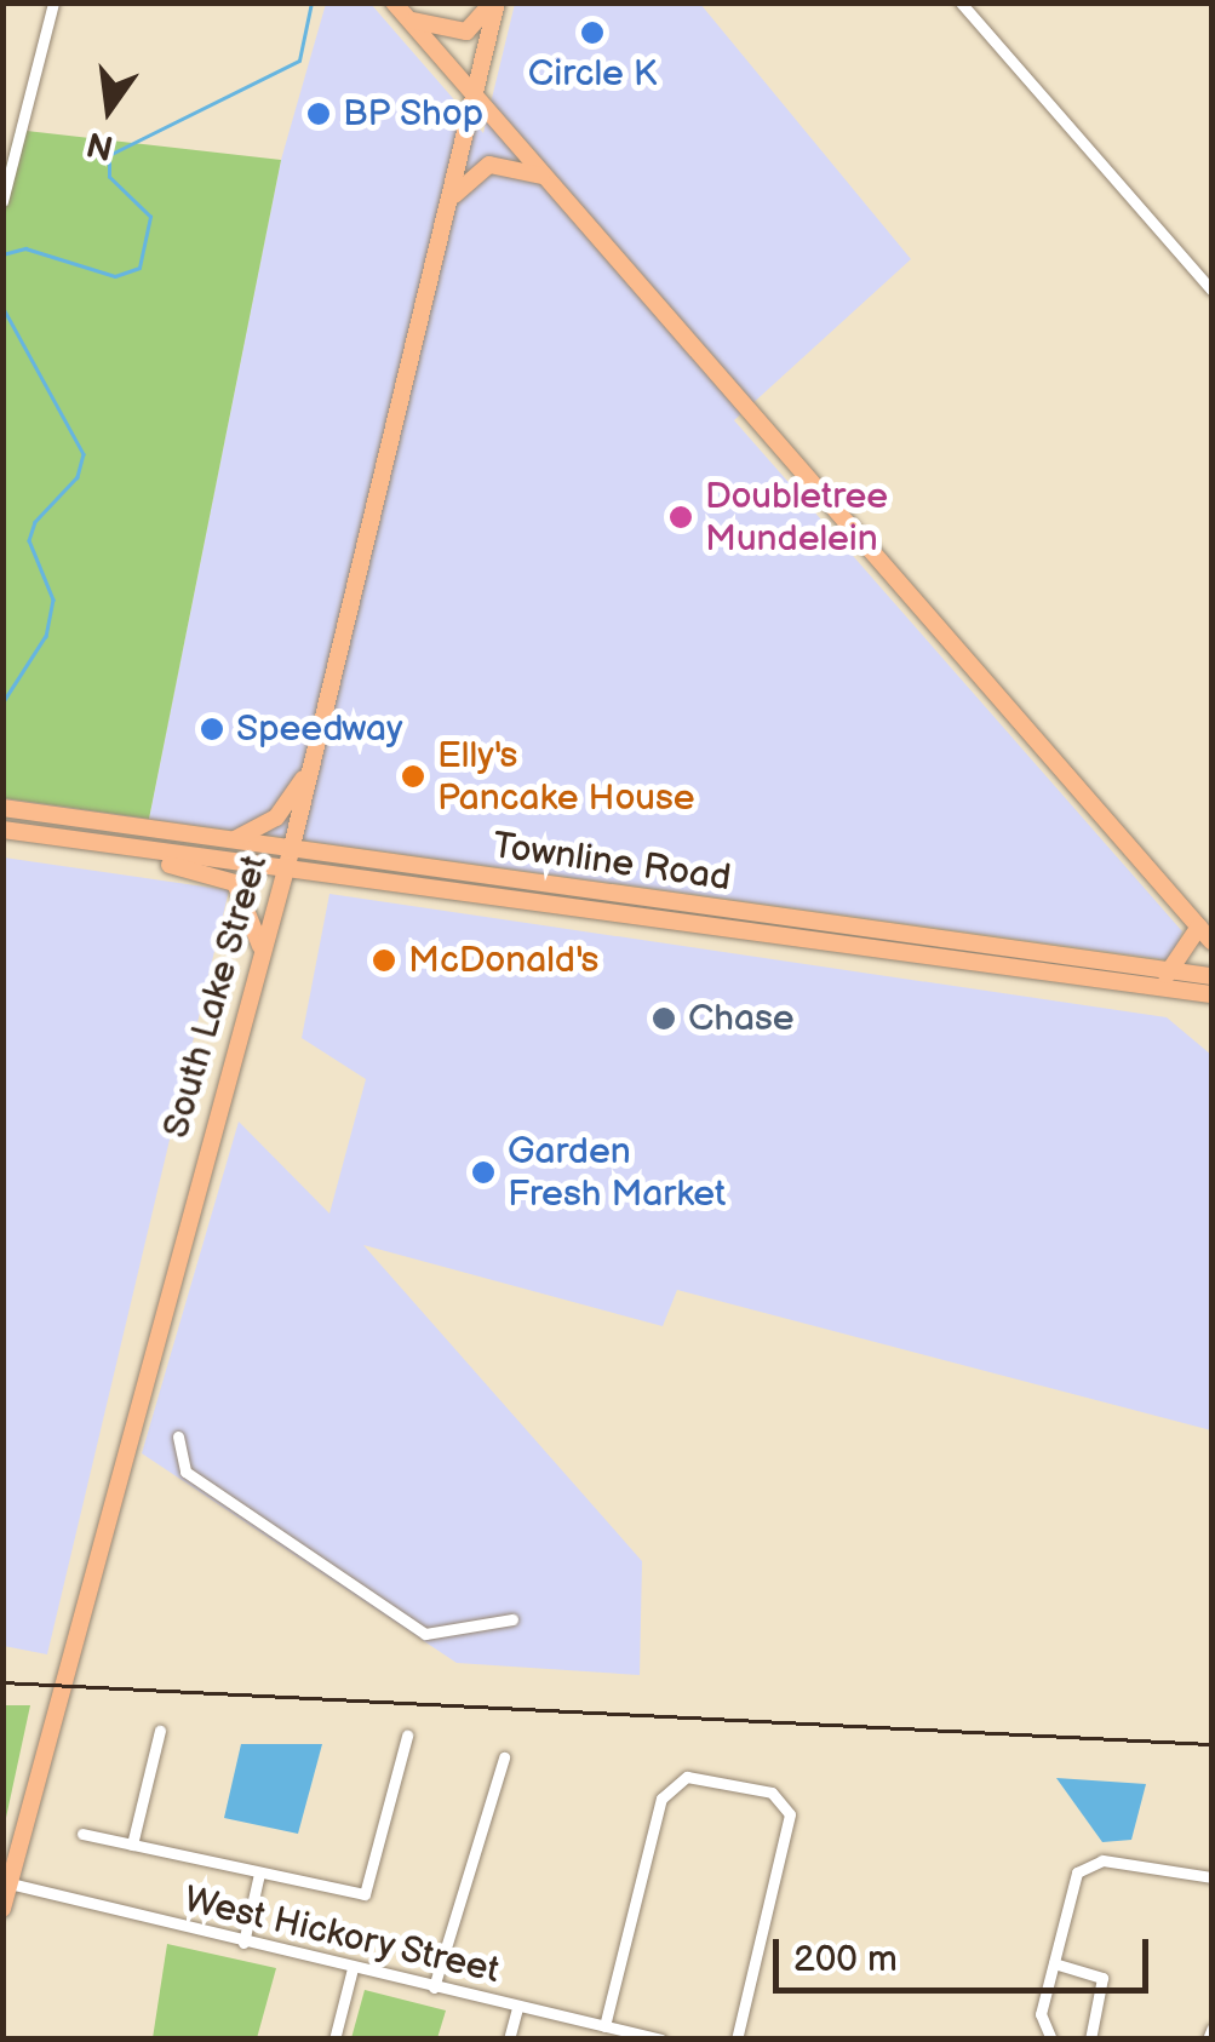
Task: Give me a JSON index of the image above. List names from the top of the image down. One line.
{"streets":{"main road":["Townline Road","South Lake Street"],"street":["West Hickory Street"]},"crossings":[["Townline Road","South Lake Street"],["South Lake Street","West Hickory Street"]],"places":["Circle K","BP Shop","Doubletree Mundelein","Speedway","Elly's Pancake House","McDonald's","Chase","Garden Fresh Market"],"scale_bar":"200 m","north":"bottom"}
